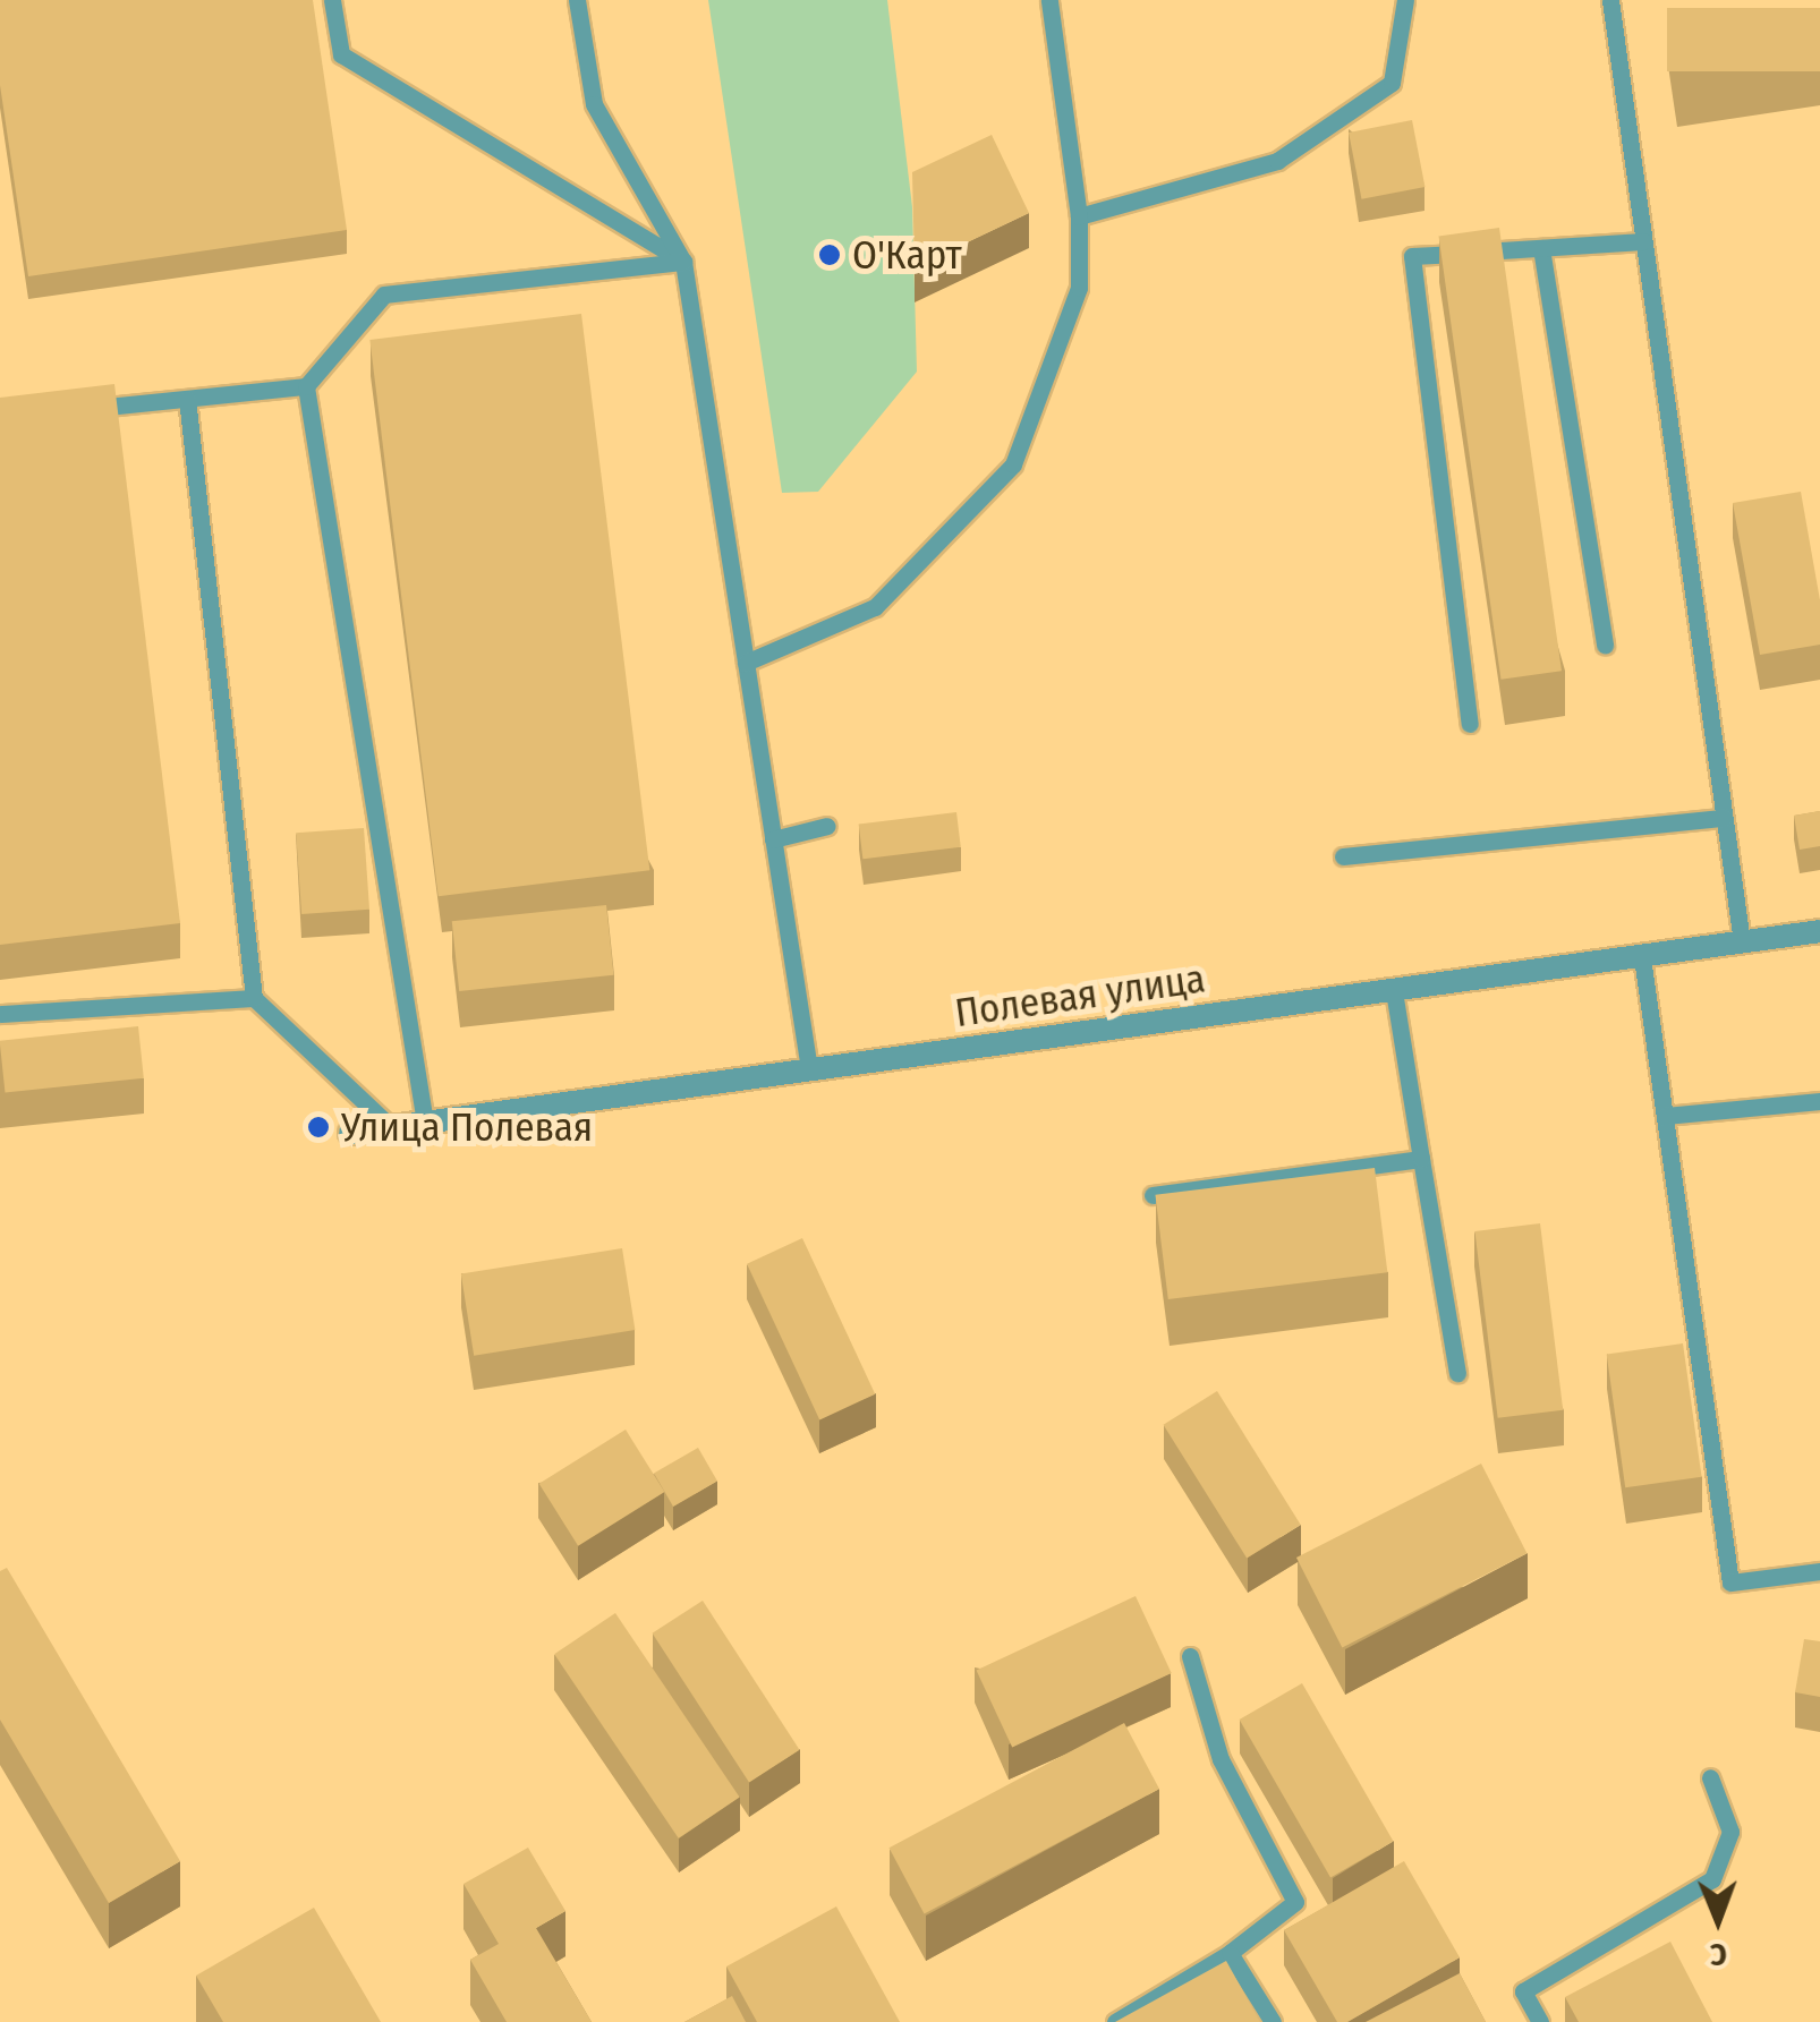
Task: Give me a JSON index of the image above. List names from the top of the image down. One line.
{"streets":{"street":["Полевая улица"]},"places":["О'Карт","Улица Полевая"],"north":"bottom"}
